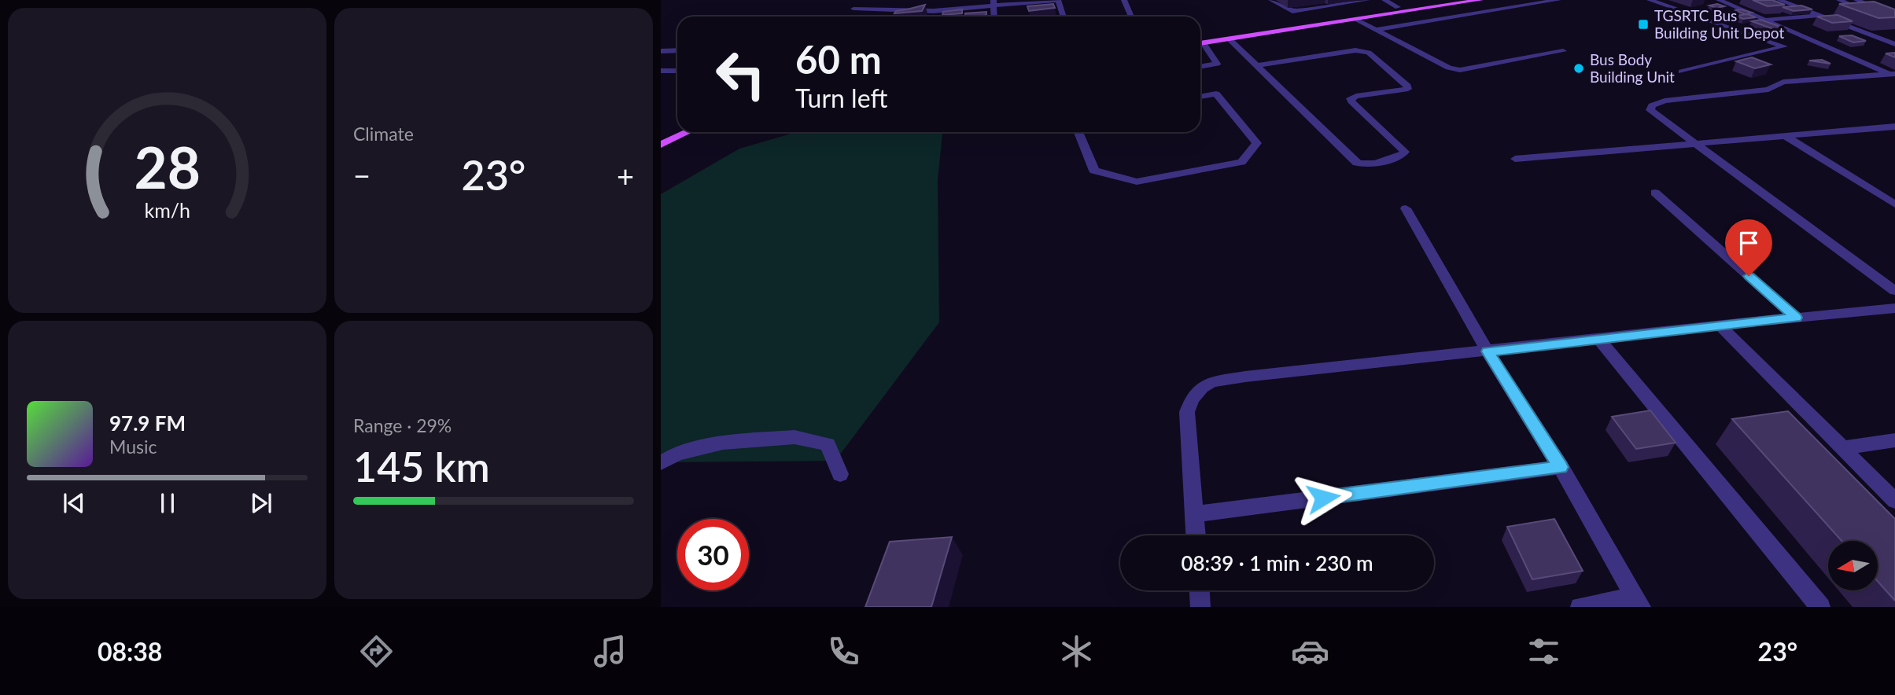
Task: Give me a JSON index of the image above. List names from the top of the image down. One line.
{"places":{"transit":["TGSRTC Bus Building Unit Depot"],"other":["Bus Body Building Unit"]},"north":"left","page":{"tile":["Climate",["Range · 29%","145 km"]],"turn":["60 m","Turn left"],"heat":["−","23°","+"],"song":["97.9 FM","Music"],"limit":"30","trip":"08:39 · 1 min · 230 m","tabs":["08:38","23°"],"gauge":["28","km/h"]}}
